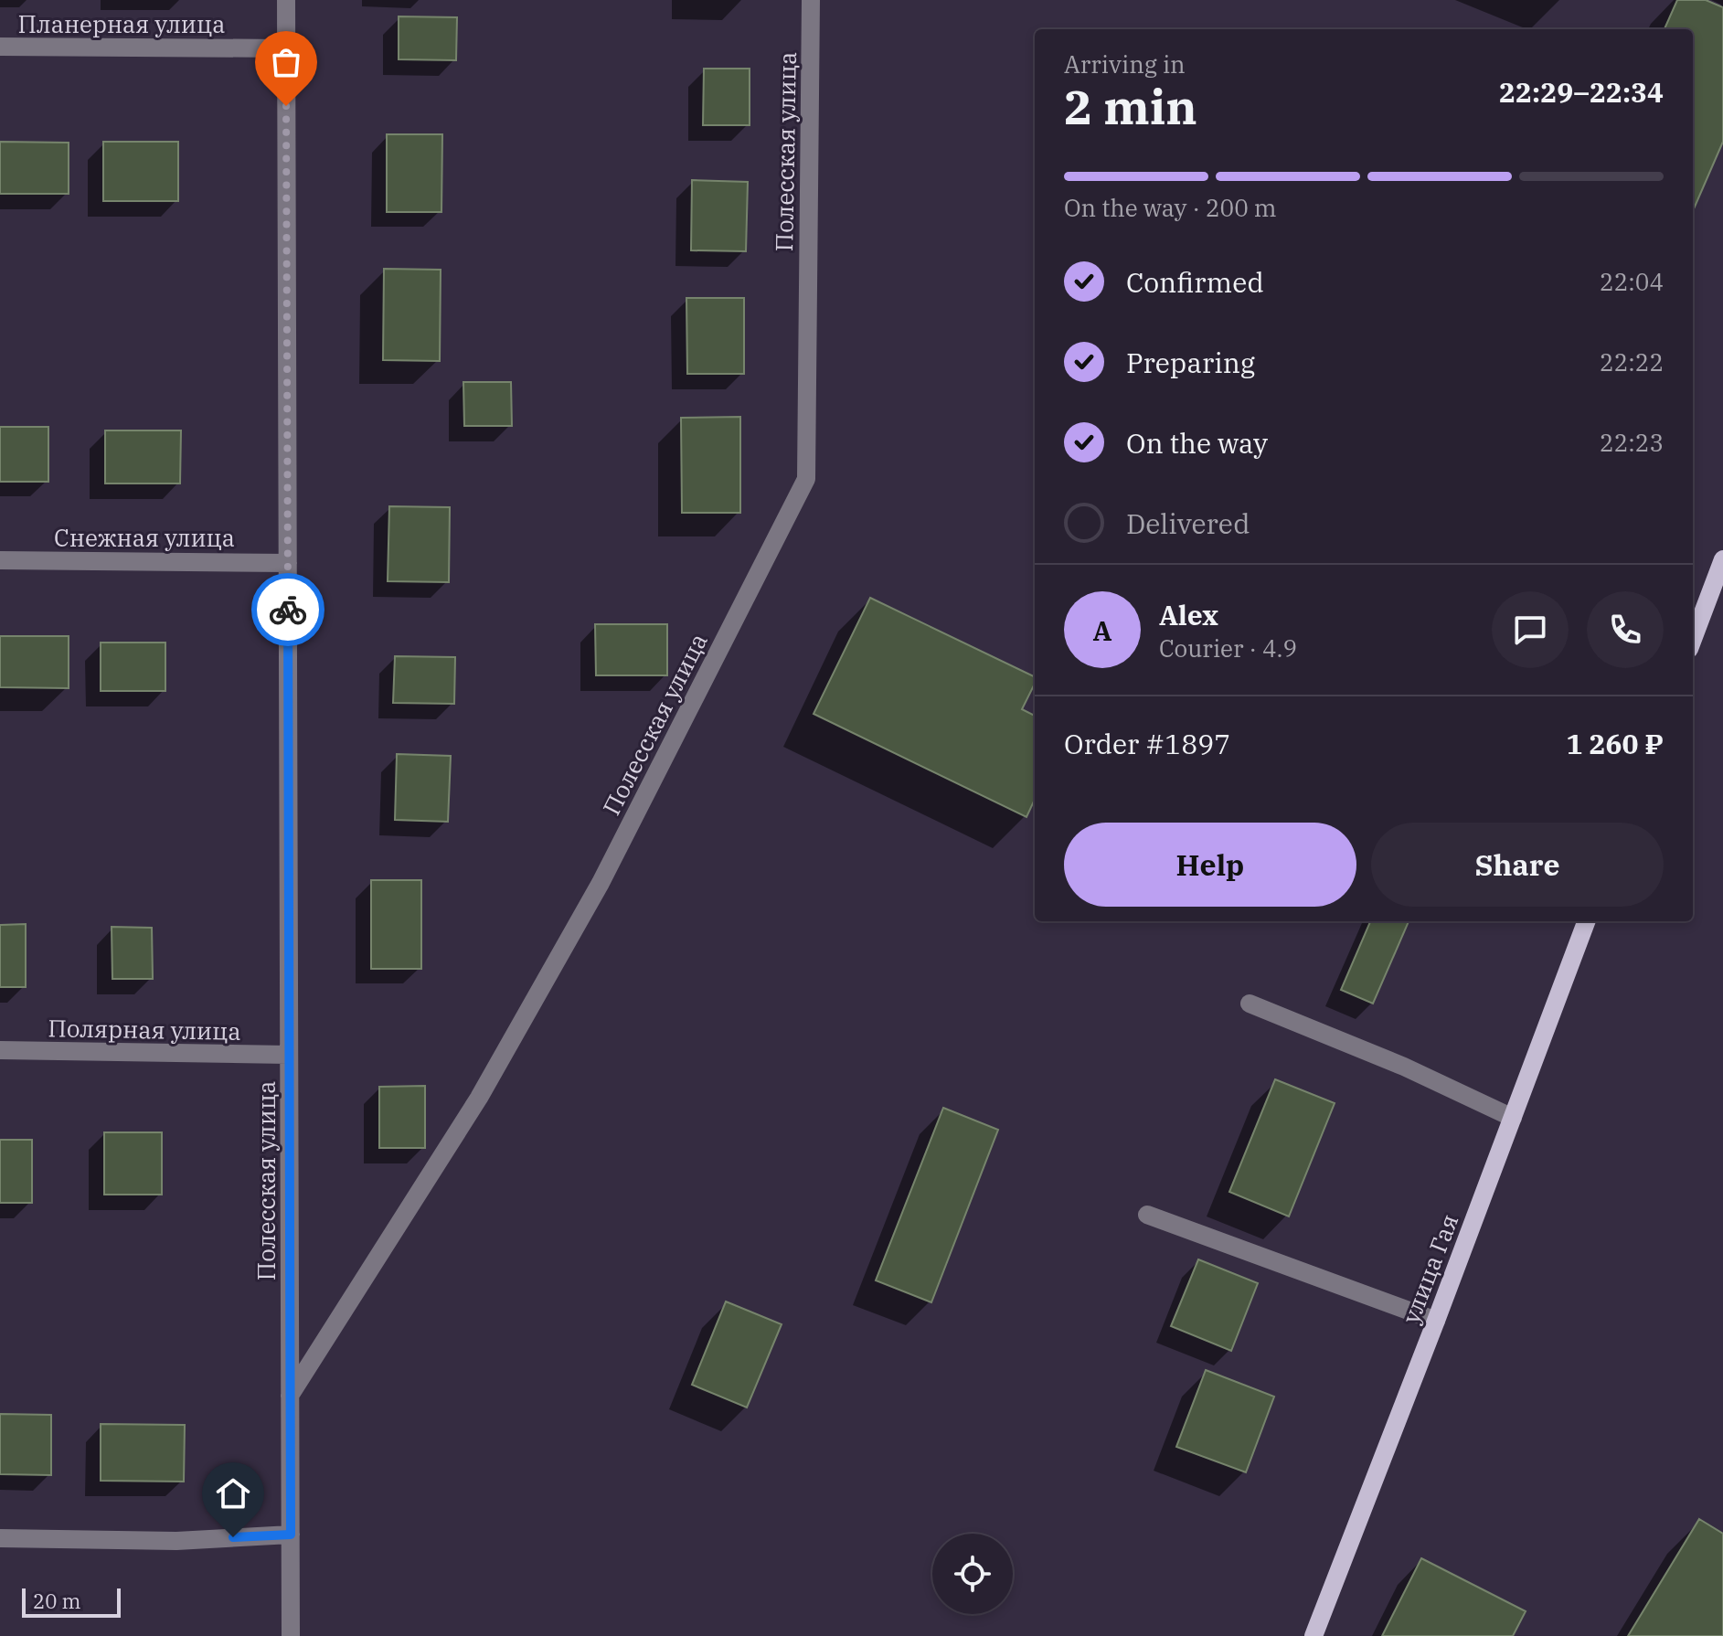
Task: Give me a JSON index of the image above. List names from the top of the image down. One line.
{"streets":{"main road":["улица Гая"],"street":["Планерная улица","Полесская улица","Снежная улица","Полярная улица"]},"crossings":[["Планерная улица","Полесская улица"],["Полесская улица","Снежная улица"],["Полесская улица","Полярная улица"]],"scale_bar":"20 m","page":{"heading":["2 min","Arriving in","22:29–22:34"],"panel":["Alex","Courier · 4.9","Order #1897","1 260 ₽"],"bar":"On the way · 200 m","list":[["Confirmed","22:04"],["Preparing","22:22"],["On the way","22:23"],"Delivered"],"round":"A","buttons":["Help","Share"],"scale":"20 m"}}
